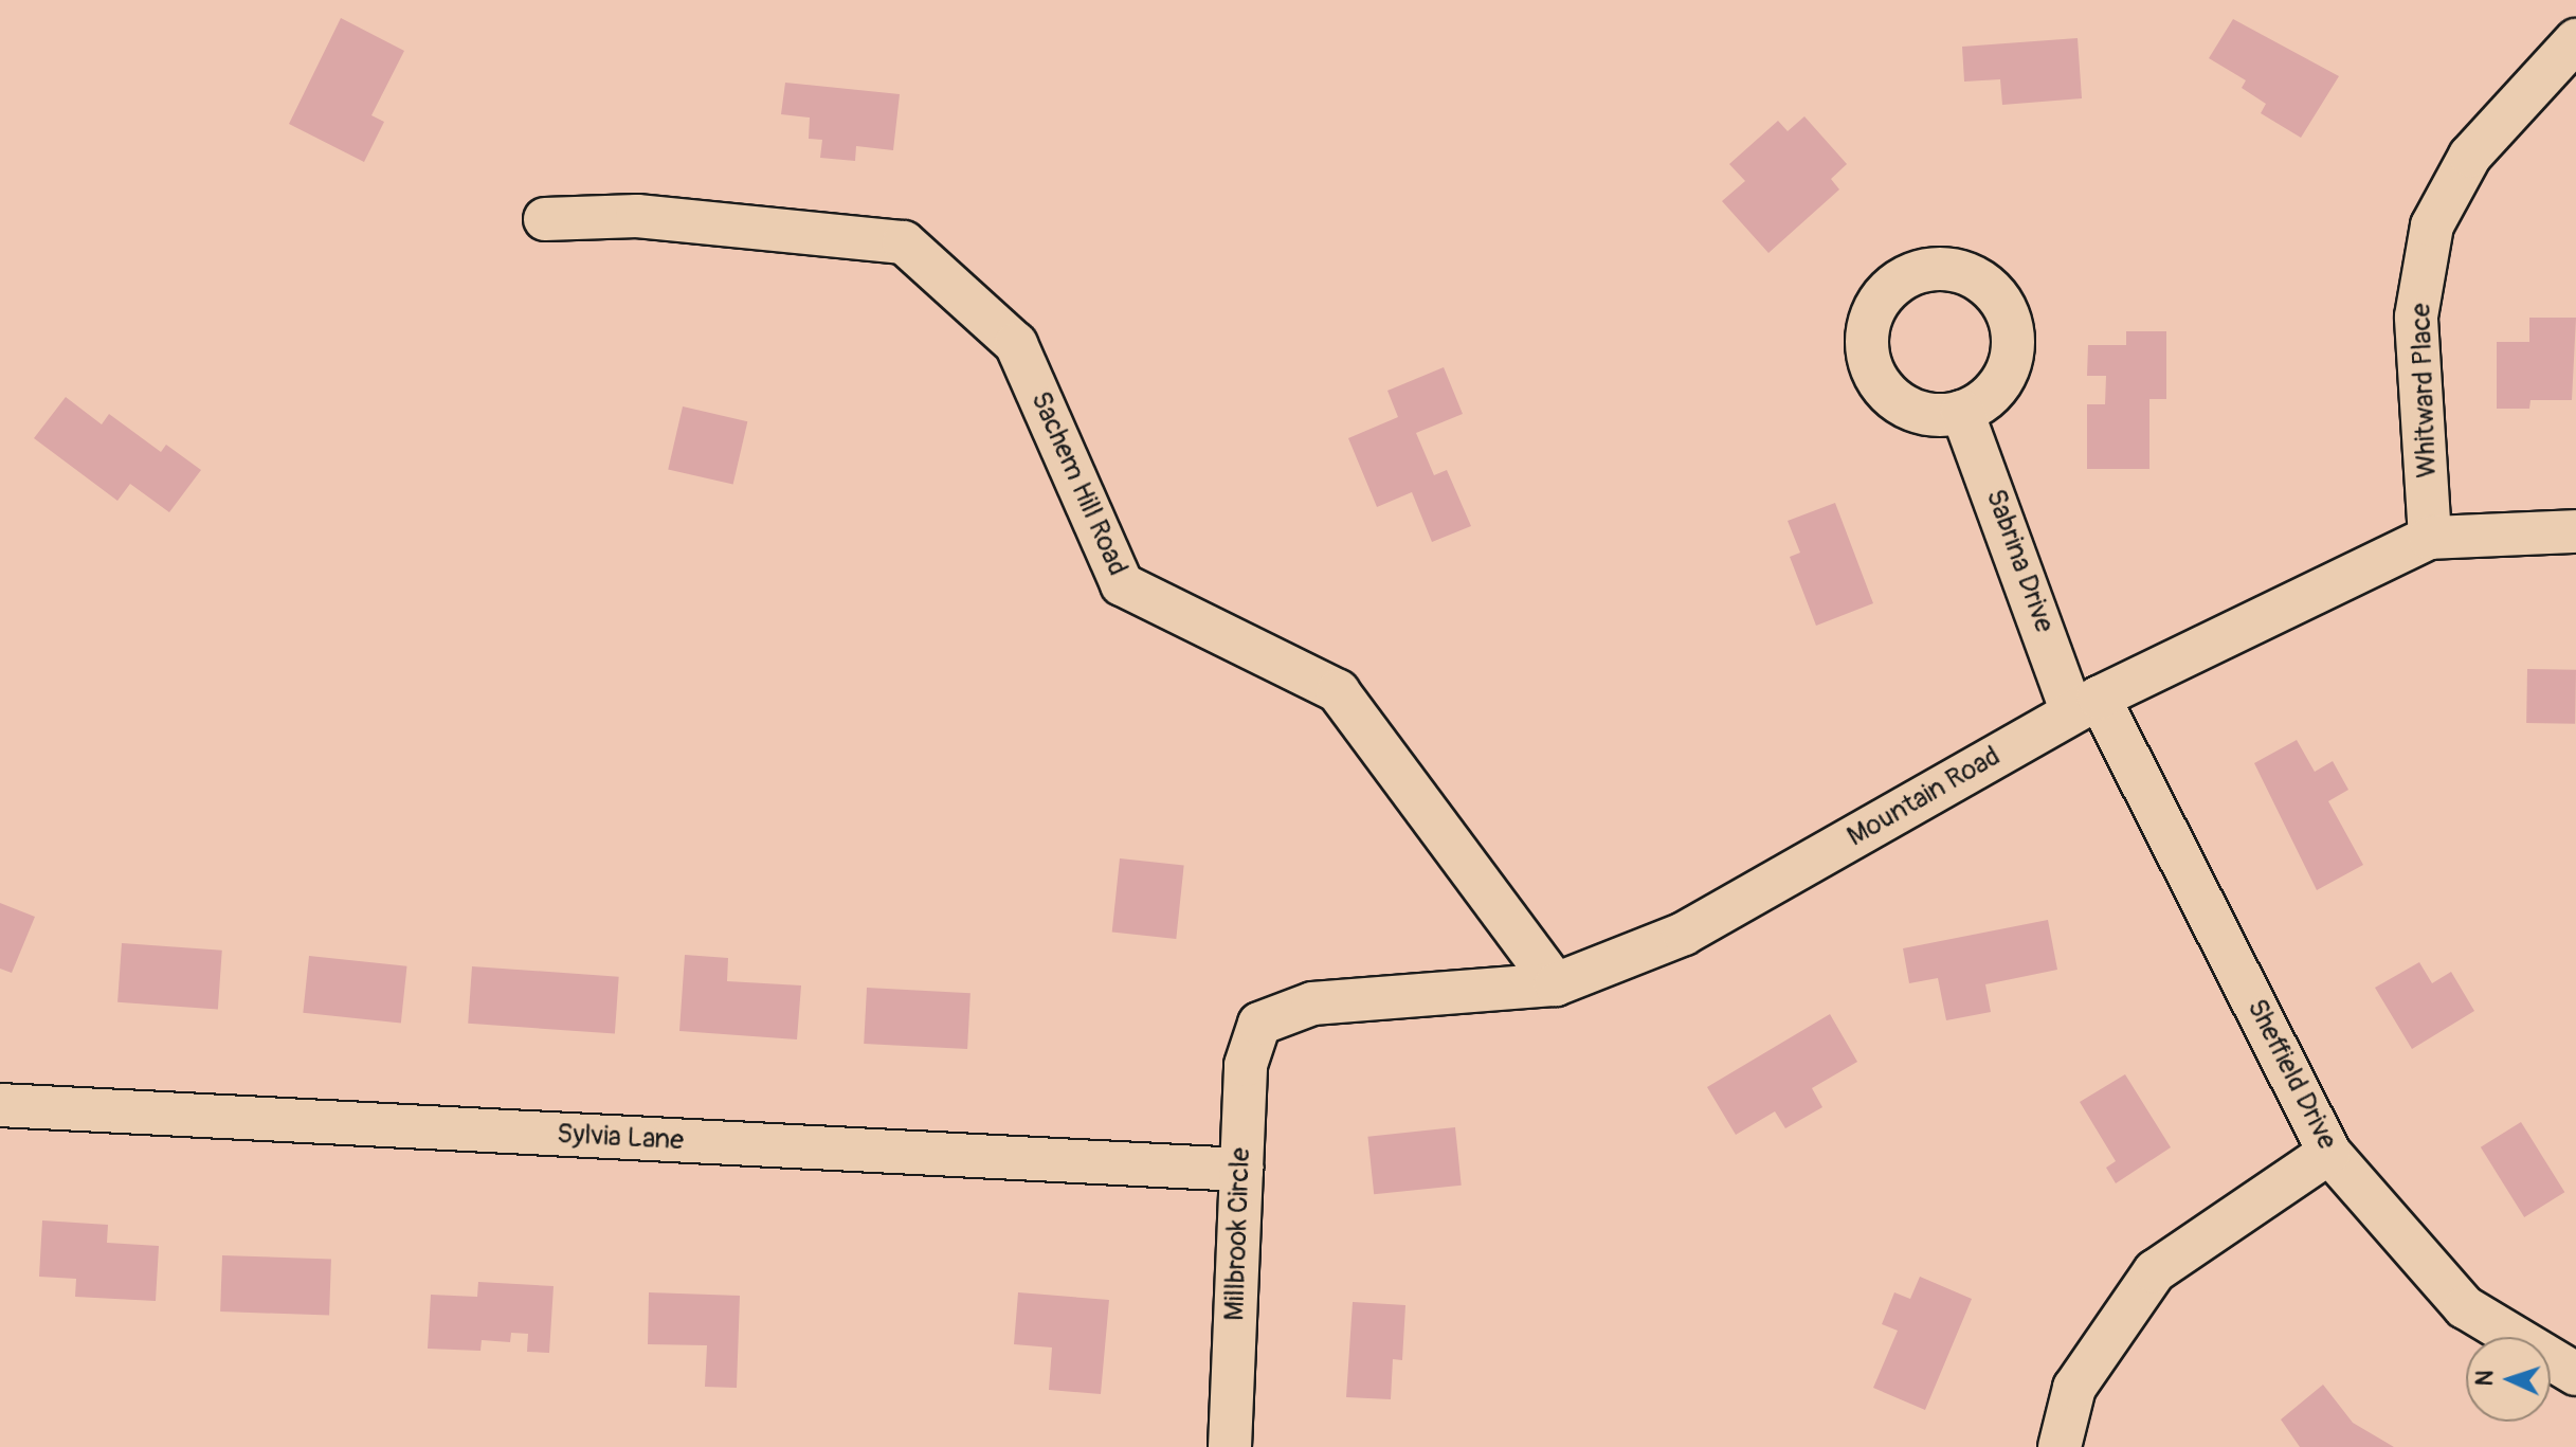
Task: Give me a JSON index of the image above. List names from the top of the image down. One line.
{"streets":{"street":["Whitward Place","Sachem Hill Road","Sabrina Drive","Mountain Road","Sheffield Drive","Sylvia Lane","Millbrook Circle"]},"crossings":[["Whitward Place","Mountain Road"],["Sachem Hill Road","Mountain Road"],["Sabrina Drive","Mountain Road"],["Sabrina Drive","Sheffield Drive"],["Mountain Road","Sheffield Drive"],["Mountain Road","Millbrook Circle"],["Sylvia Lane","Millbrook Circle"]],"north":"left"}
